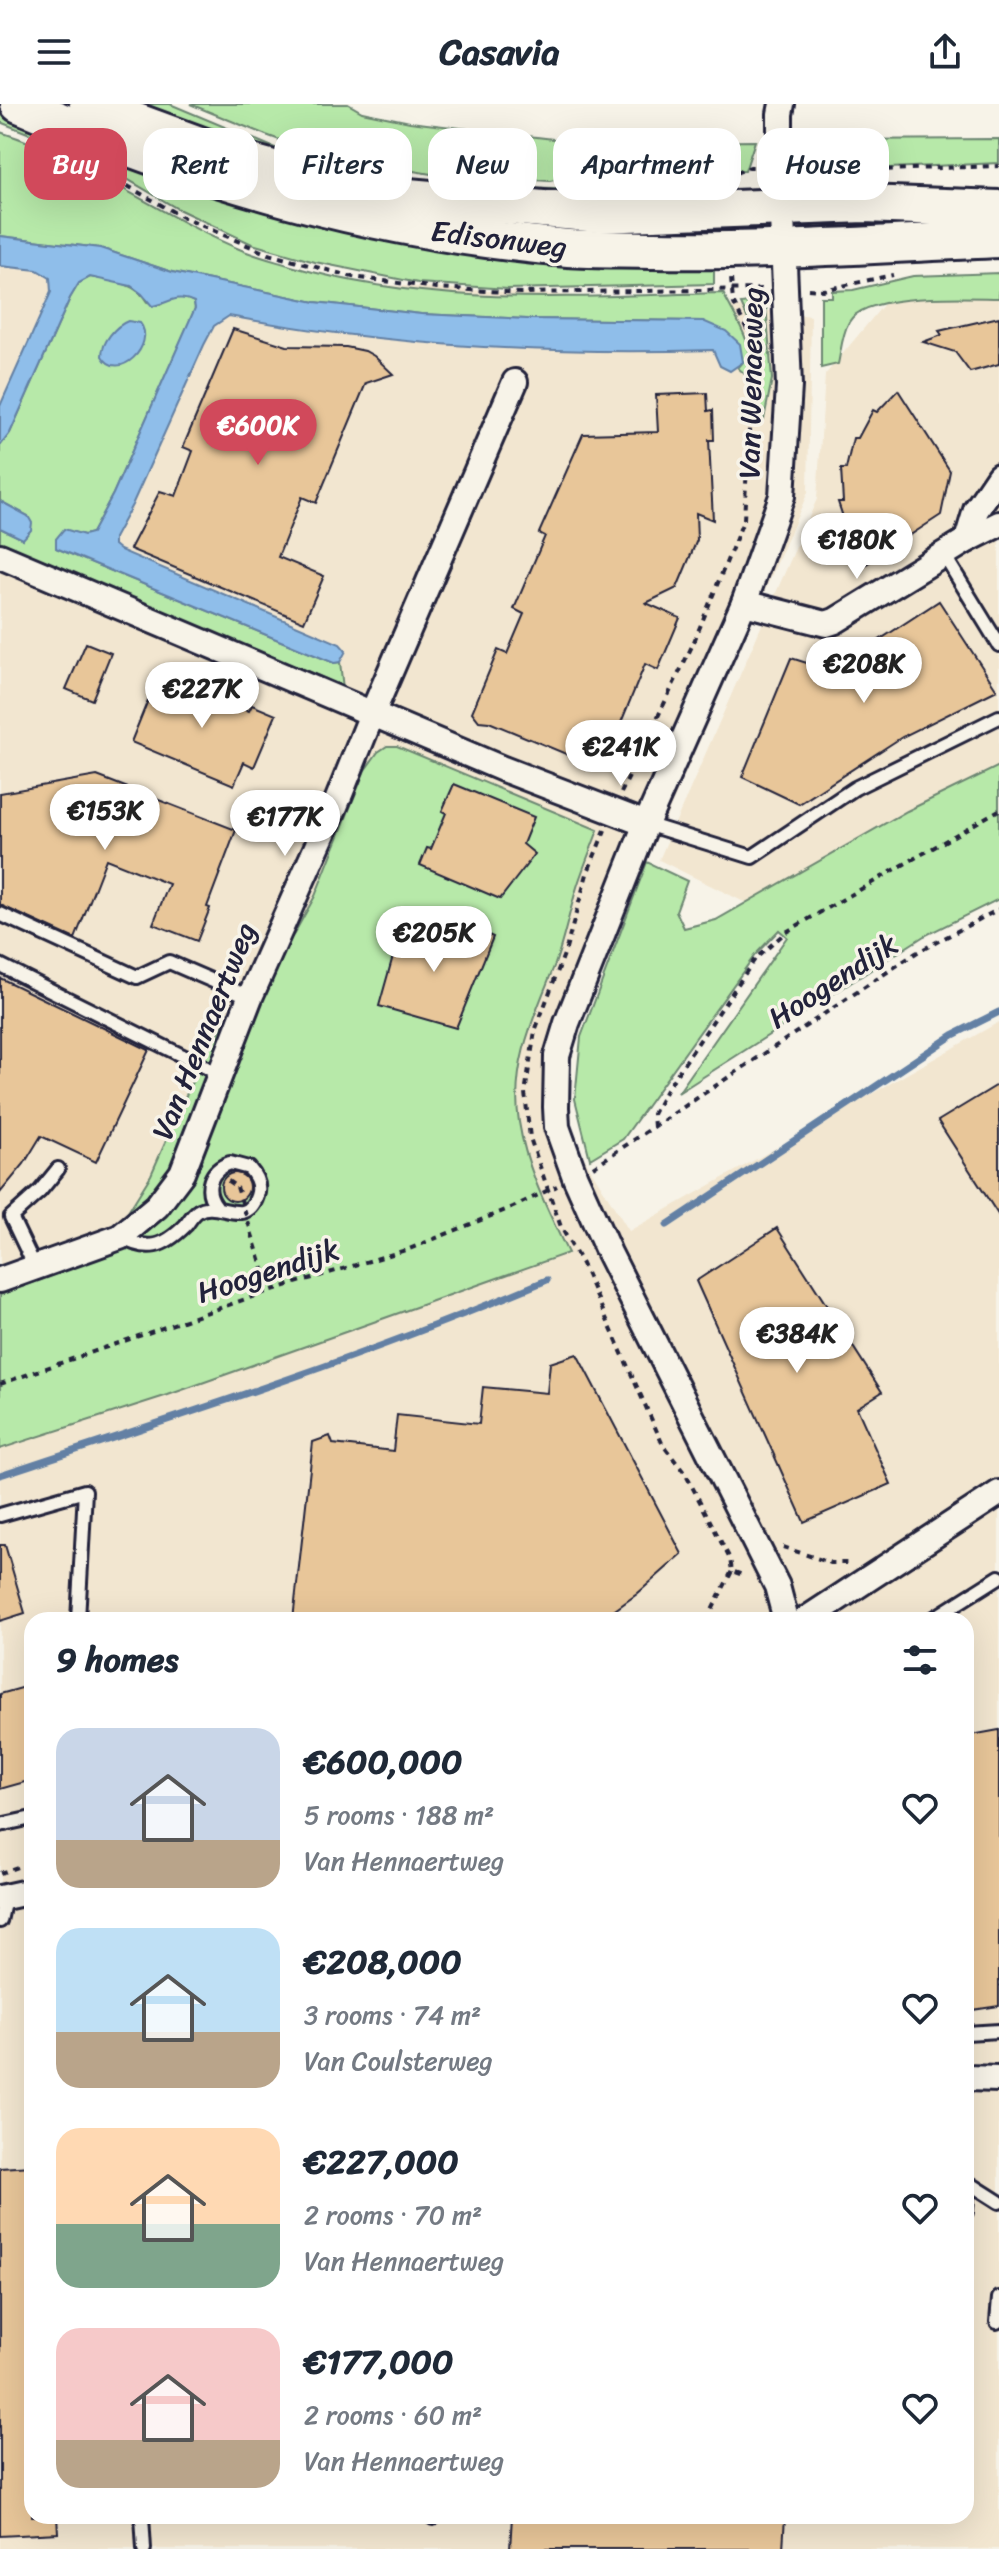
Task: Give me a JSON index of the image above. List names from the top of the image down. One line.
{"streets":{"main road":["Edisonweg"],"street":["Van Wenaeweg","Van Hennaertweg"],"path":["Hoogendijk"]},"crossings":[["Edisonweg","Van Wenaeweg"],["Van Wenaeweg","Hoogendijk"]],"page":{"header":"Casavia","chip":["Buy","Rent","Filters","New","Apartment","House"],"price":["€600K","€180K","€208K","€227K","€241K","€153K","€177K","€205K","€384K"],"heading":"9 homes","list":[{"name":"€600,000","note":"5 rooms · 188 m² · Van Hennaertweg"},{"name":"€208,000","note":"3 rooms · 74 m² · Van Coulsterweg"},{"name":"€227,000","note":"2 rooms · 70 m² · Van Hennaertweg"},{"name":"€177,000","note":"2 rooms · 60 m² · Van Hennaertweg"}]}}
